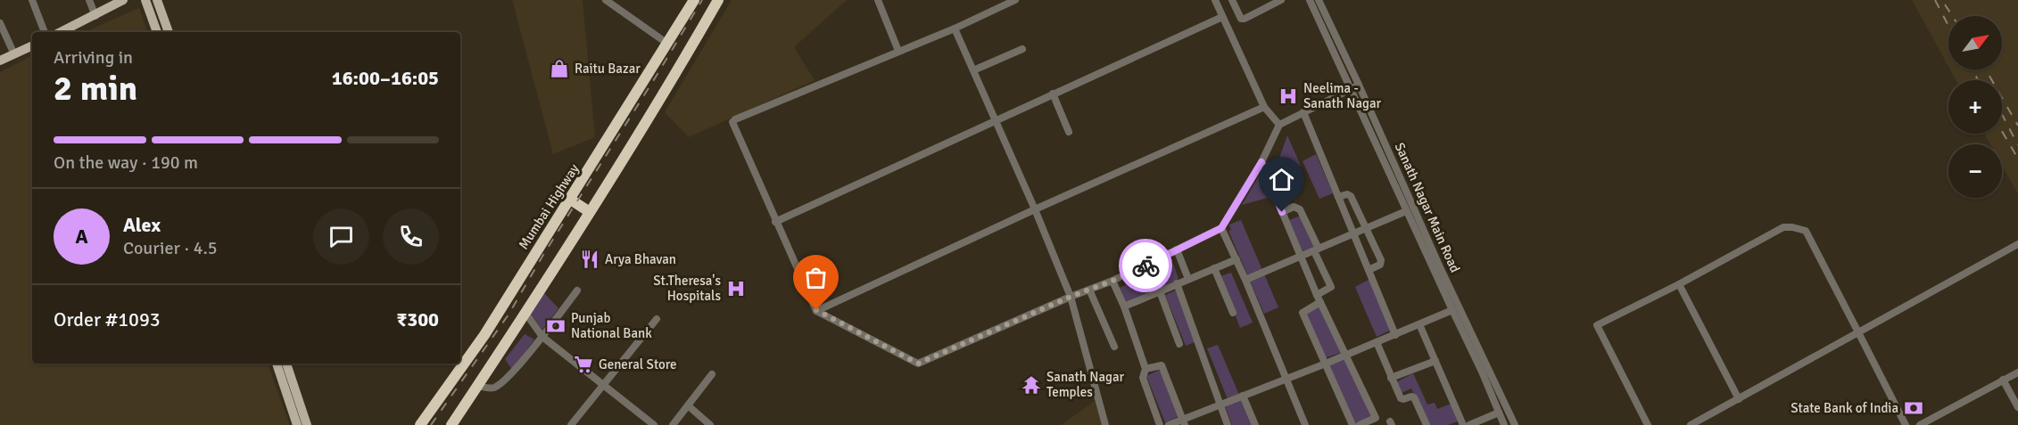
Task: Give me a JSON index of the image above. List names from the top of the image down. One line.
{"streets":{"highway":["Mumbai Highway"],"street":["Sanath Nagar Main Road"]},"places":{"shop":["Raitu Bazar"],"hospital":["Neelima - Sanath Nagar","St.Theresa's Hospitals"],"restaurant":["Arya Bhavan"],"bank":["Punjab National Bank","State Bank of India"],"supermarket":["General Store"],"temple":["Sanath Nagar Temples"]},"north":"top right","page":{"map_buttons":["+","−"],"heading":["2 min","Arriving in","16:00–16:05"],"panel":["Alex","Courier · 4.5","Order #1093","₹300"],"bar":"On the way · 190 m","round":"A"}}
